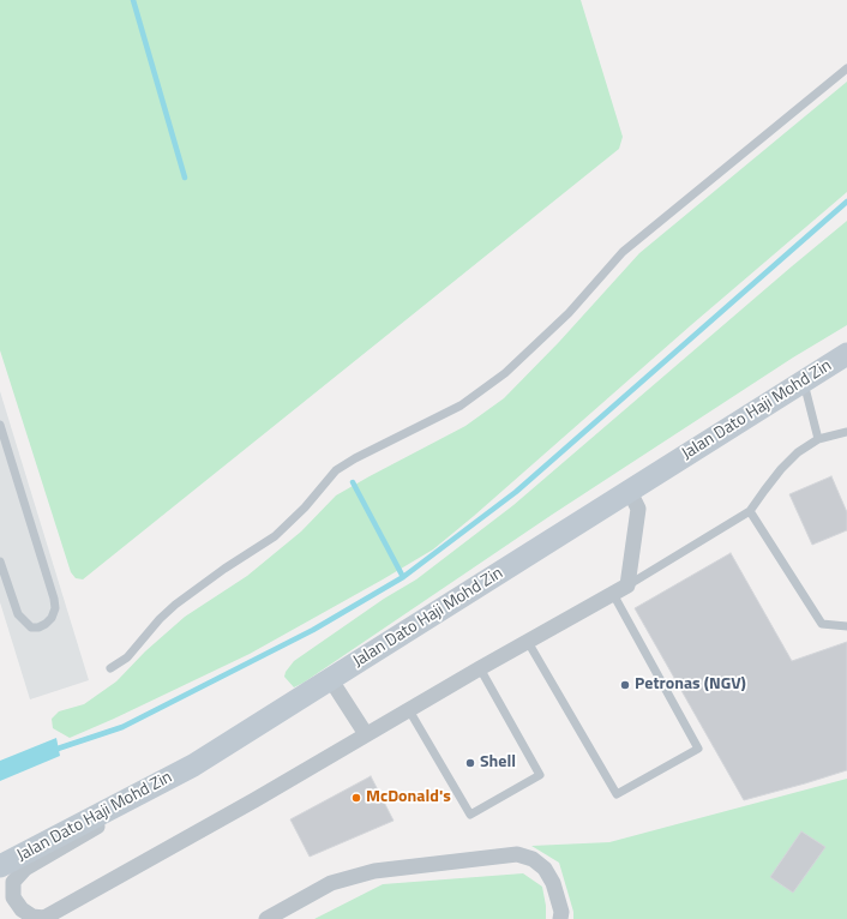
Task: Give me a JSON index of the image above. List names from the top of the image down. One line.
{"streets":{"main road":["Jalan Dato Haji Mohd Zin"]},"places":["Petronas (NGV)","Shell","McDonald's"]}
